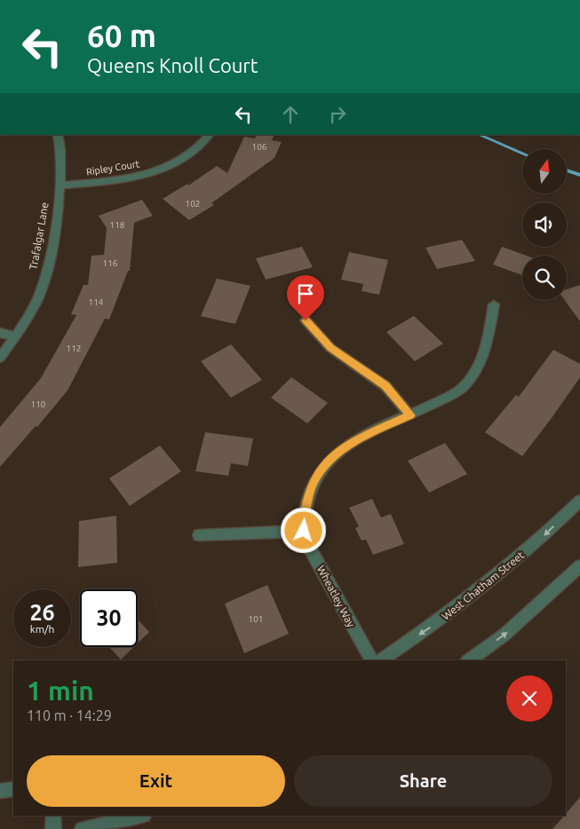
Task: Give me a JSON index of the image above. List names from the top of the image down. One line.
{"streets":{"street":["Ripley Court","Trafalgar Lane","West Chatham Street","Wheatley Way"]},"crossings":[["Ripley Court","Trafalgar Lane"]],"house_numbers":["106","102","118","116","114","112","110","101"],"north":"top","page":{"turn":["60 m","Queens Knoll Court"],"speed":"26 km/h","limit":"30","heading":["1 min","110 m · 14:29"],"buttons":["Exit","Share"]}}
